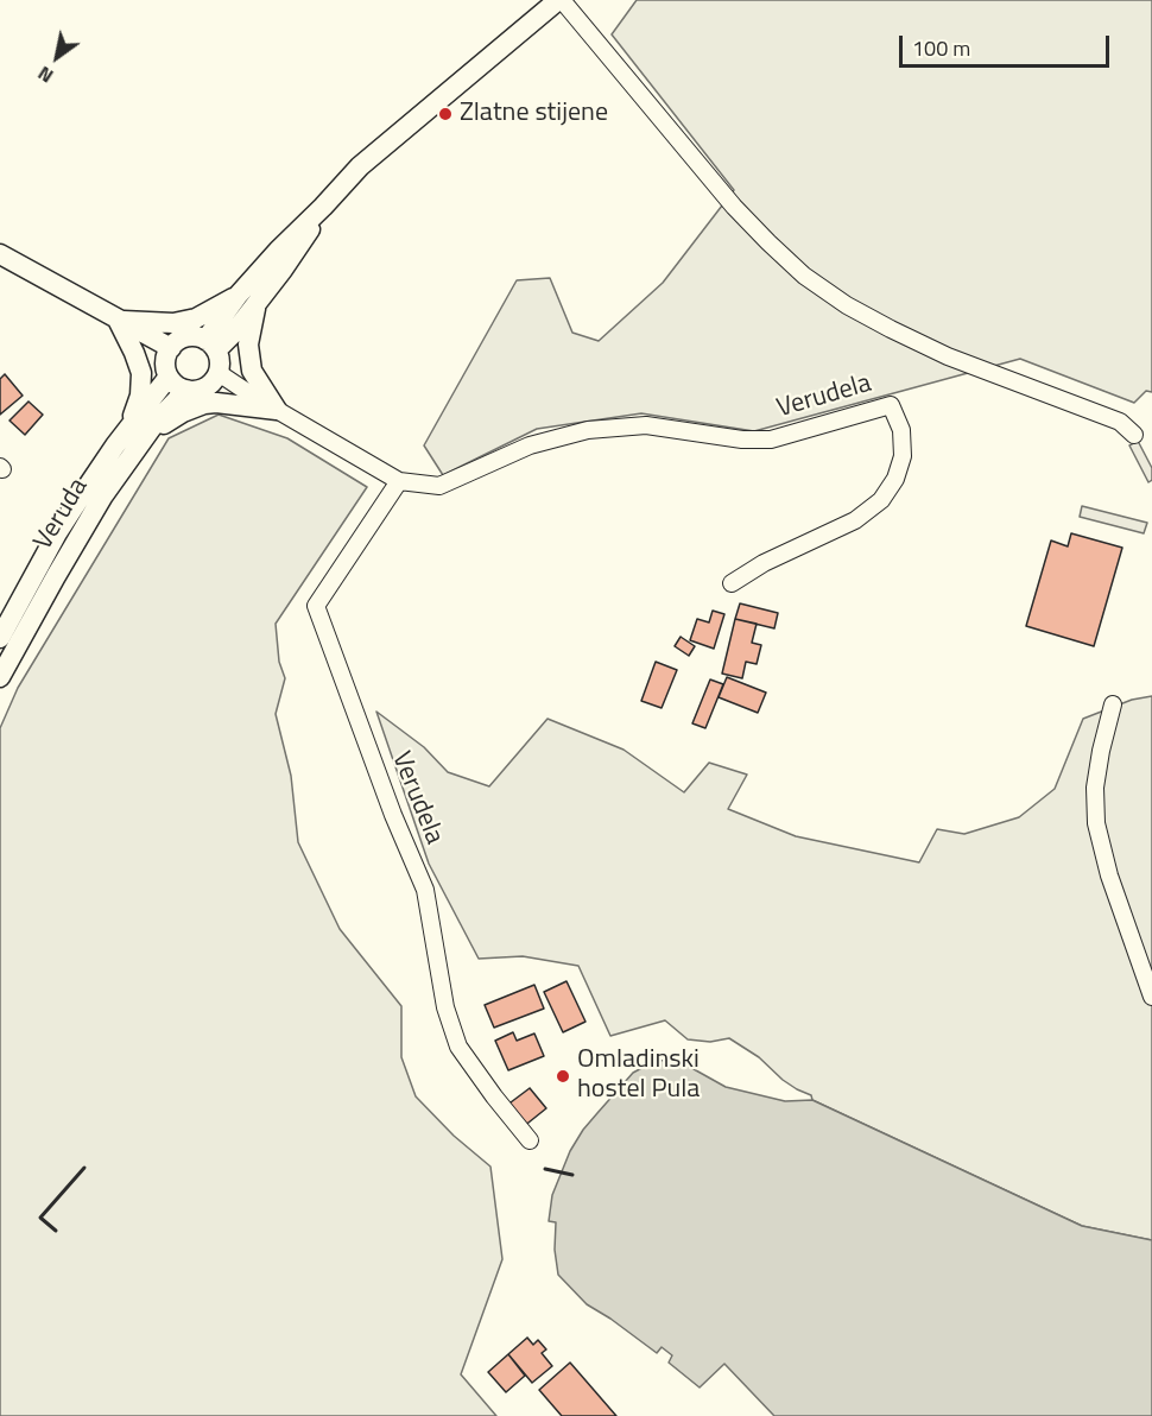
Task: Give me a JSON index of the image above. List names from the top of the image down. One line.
{"streets":{"main road":["Veruda"],"street":["Verudela"]},"crossings":[["Verudela","Veruda"]],"places":["Zlatne stijene","Omladinski hostel Pula"],"scale_bar":"100 m","north":"bottom left"}
